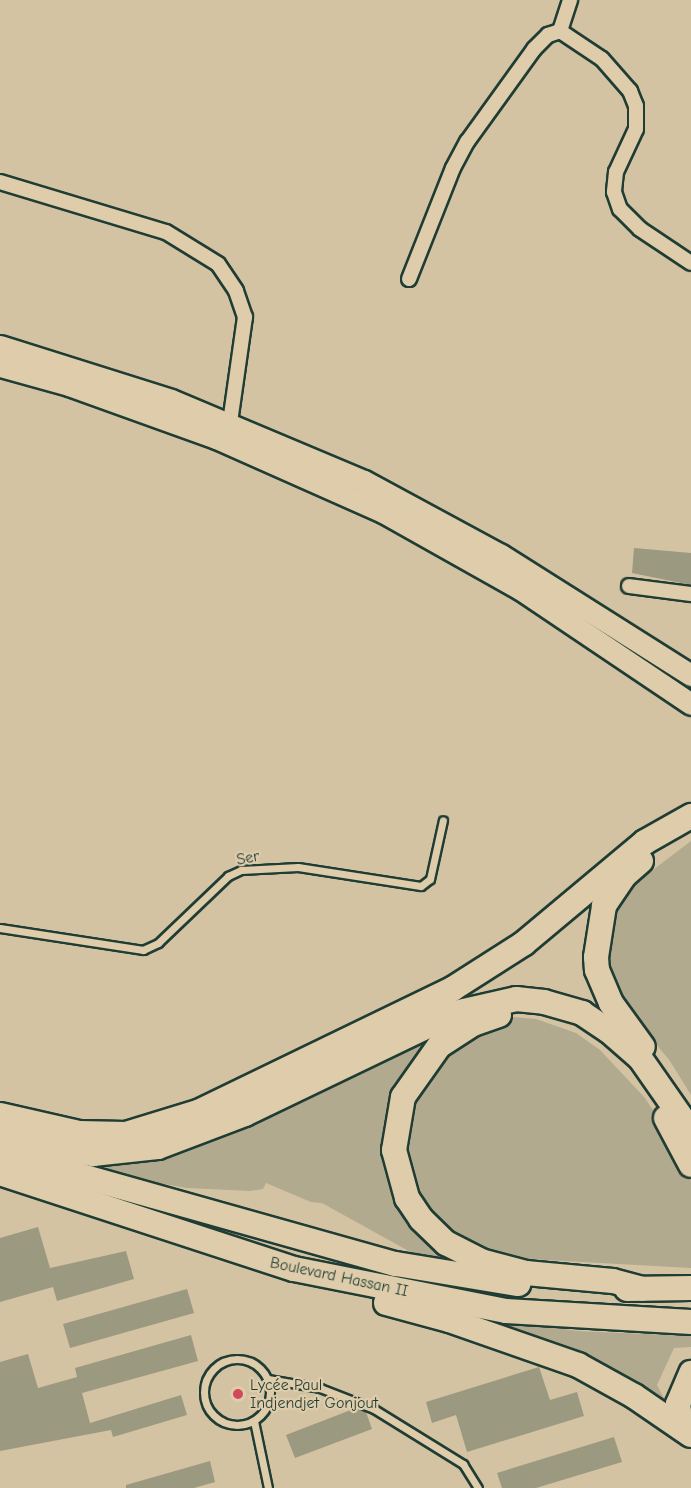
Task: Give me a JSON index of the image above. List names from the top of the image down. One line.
{"streets":{"highway":["Boulevard Hassan II"],"lane":["Ser"]},"places":["Lycée Paul Indjendjet Gonjout"]}
